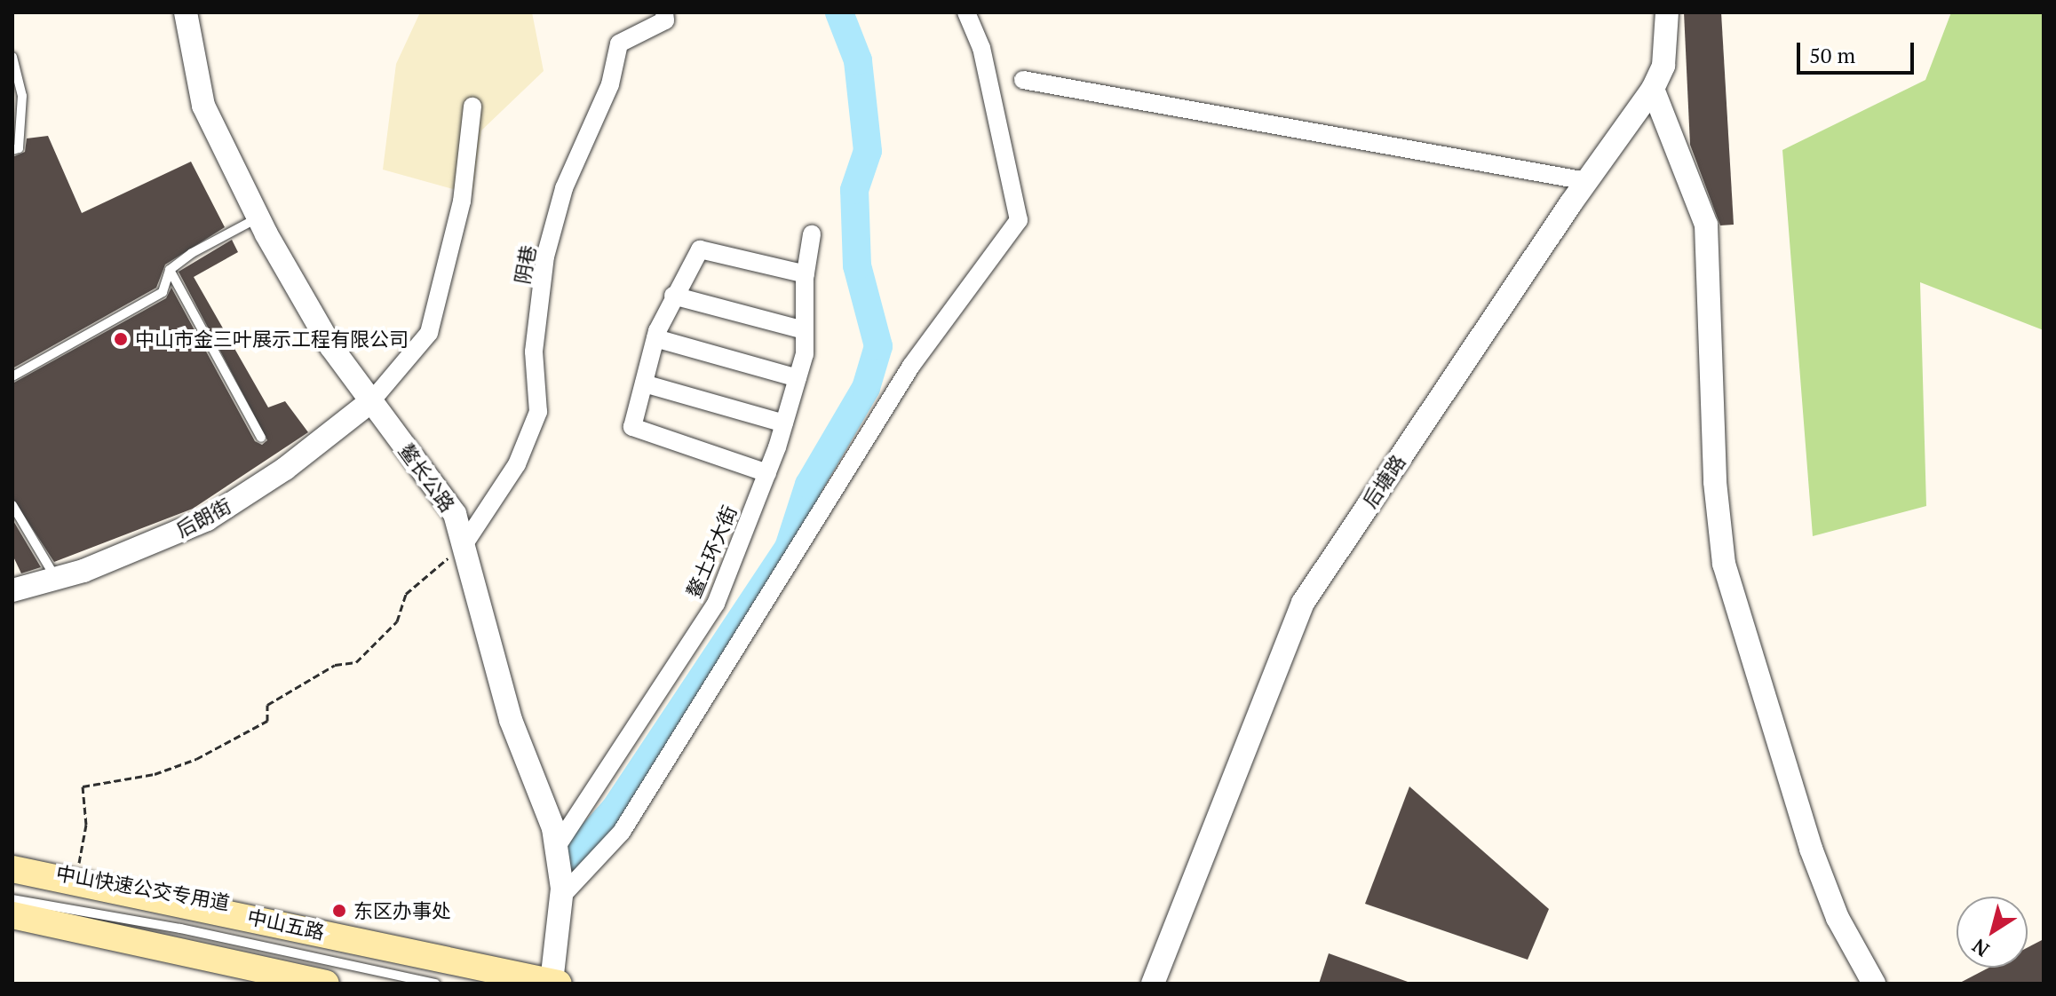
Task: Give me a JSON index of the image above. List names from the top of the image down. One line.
{"streets":{"main road":["中山五路"],"street":["阴巷","鳌长公路","后塘路","后朗街","鳌土环大街"],"lane":["中山快速公交专用道"]},"crossings":[["阴巷","鳌长公路"],["鳌长公路","后朗街"],["鳌长公路","鳌土环大街"],["鳌长公路","中山五路"]],"places":["中山市金三叶展示工程有限公司","东区办事处"],"scale_bar":"50 m","north":"bottom left"}
